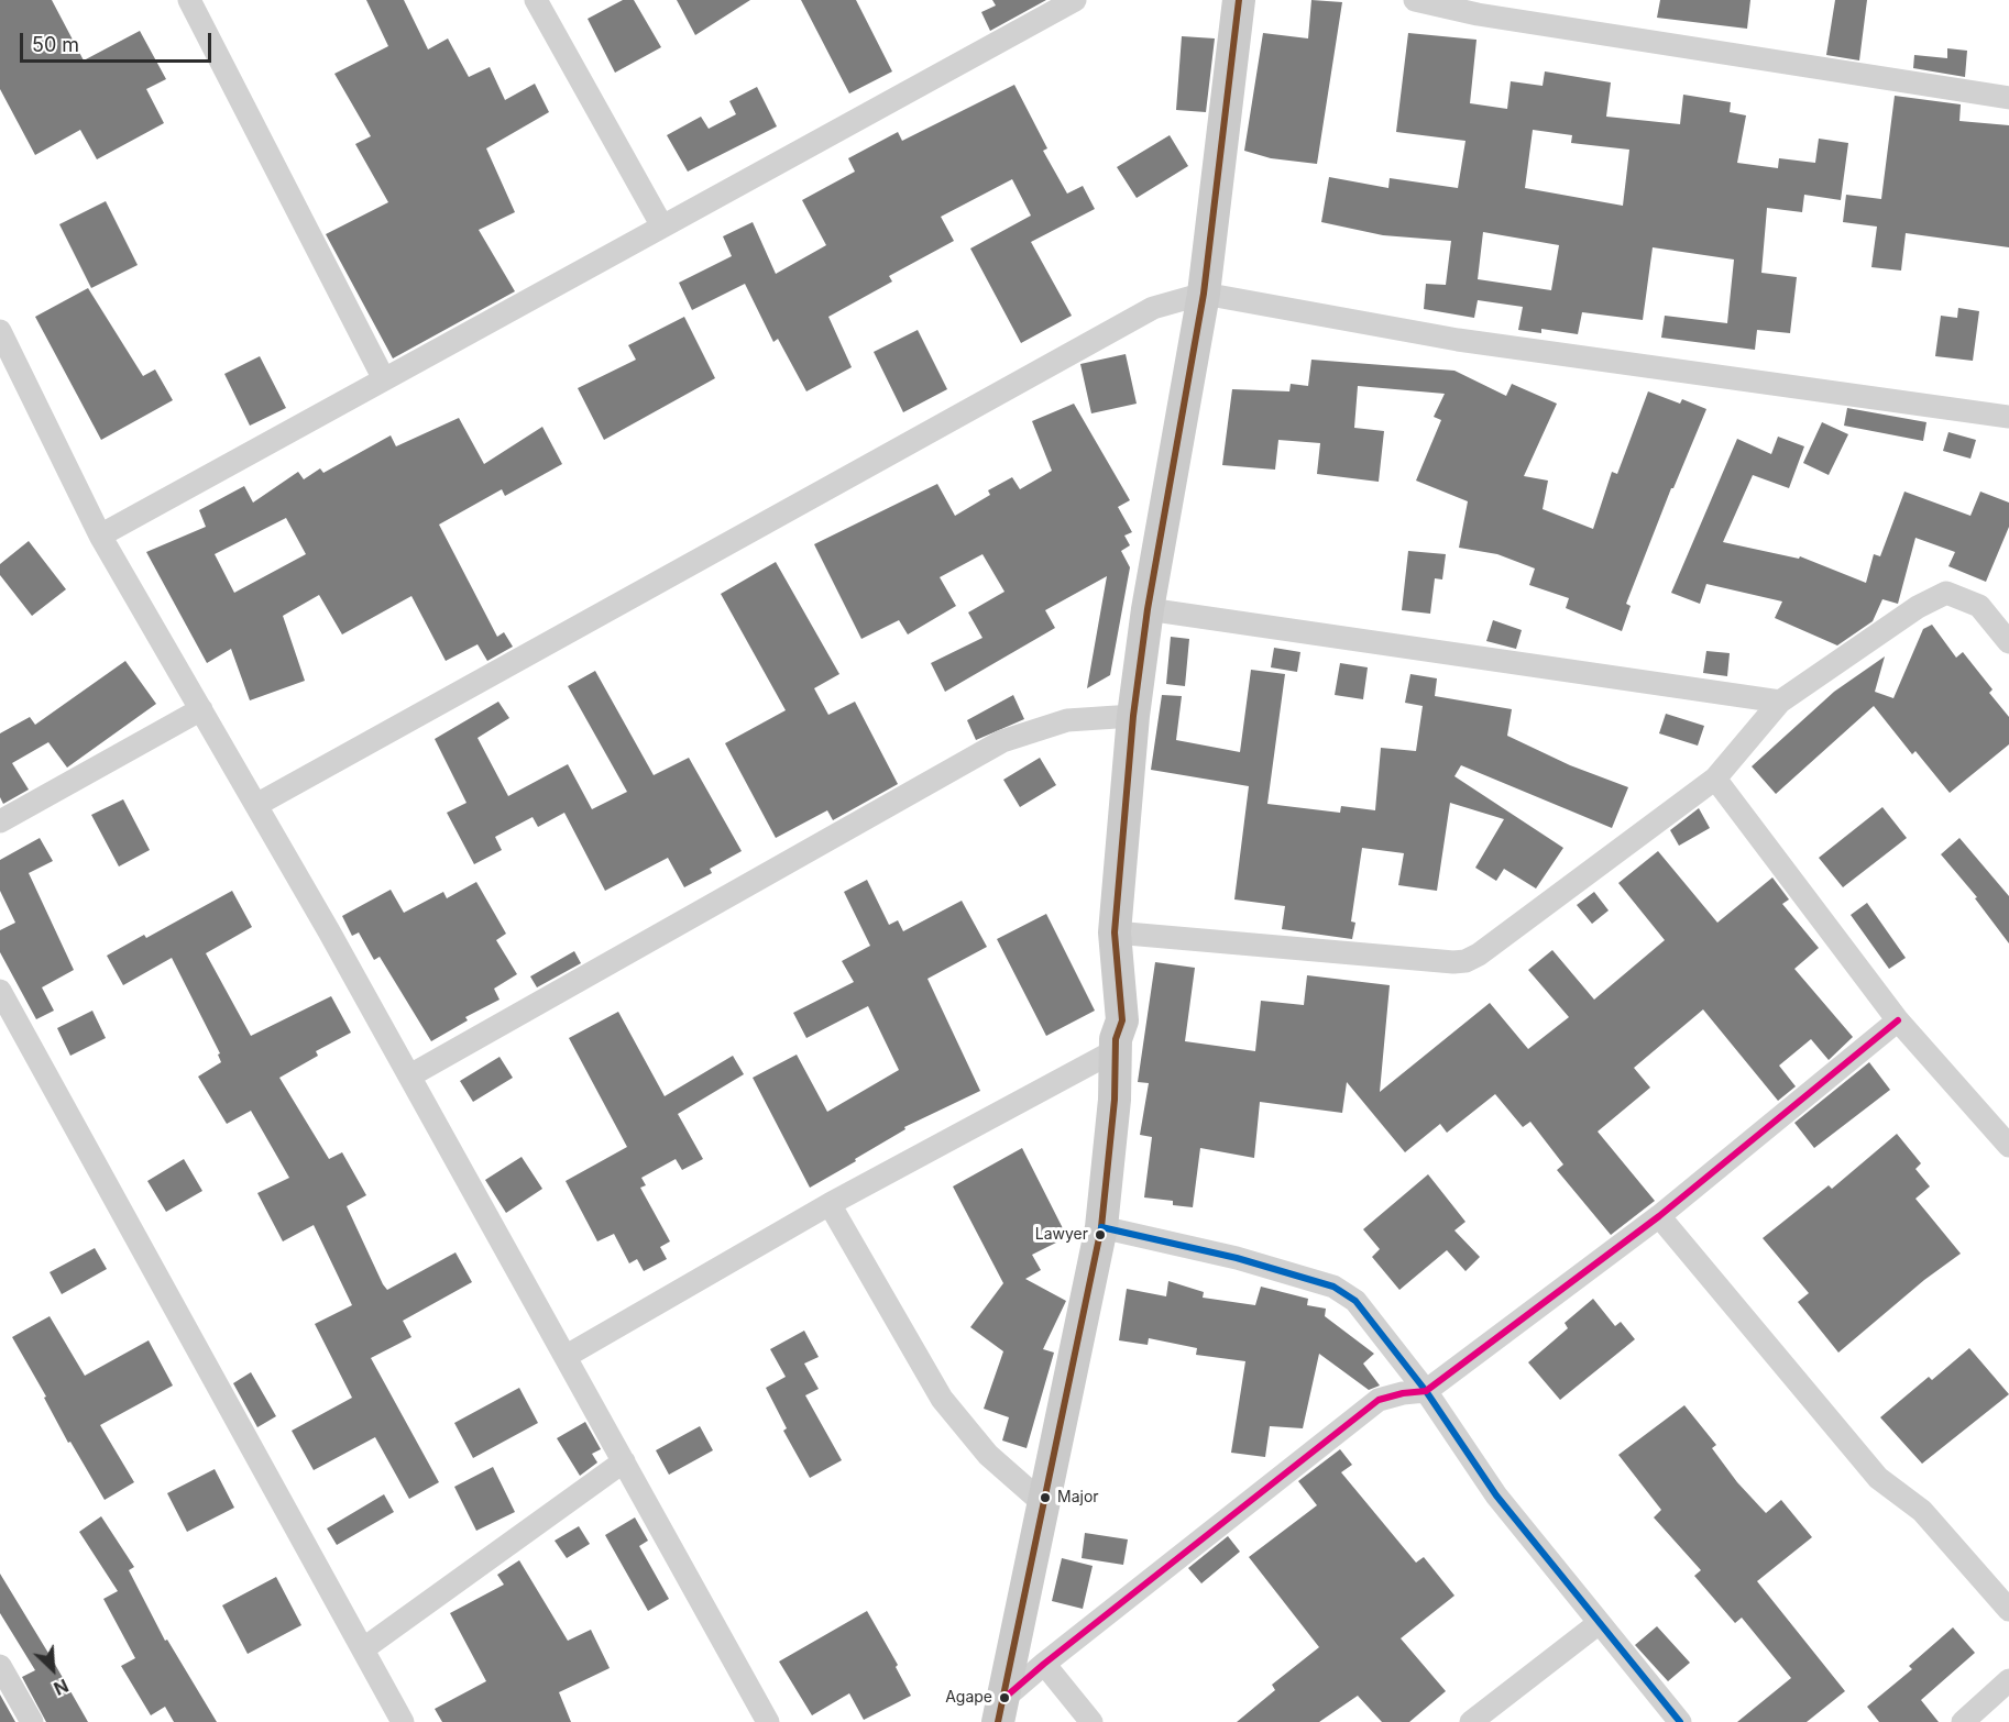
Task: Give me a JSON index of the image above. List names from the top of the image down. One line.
{"places":["Lawyer","Major","Agape"],"scale_bar":"50 m","north":"bottom right"}
